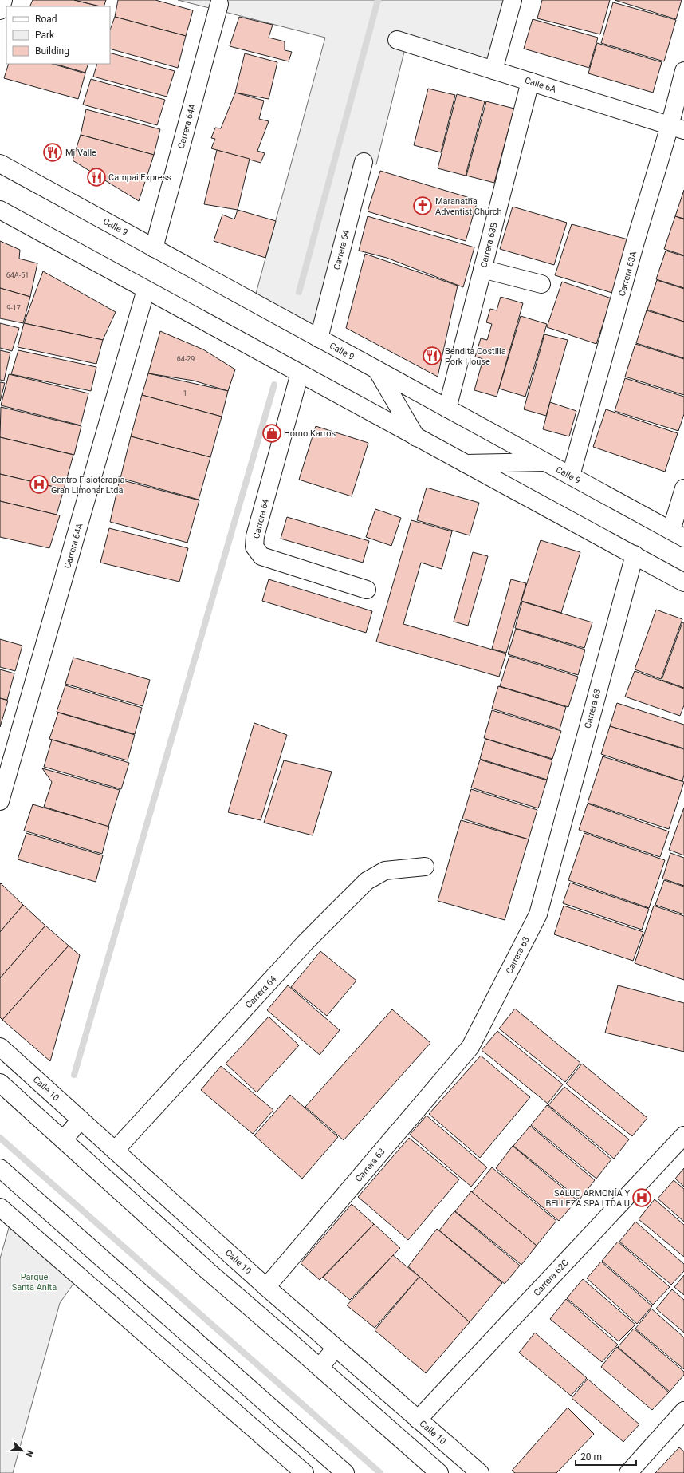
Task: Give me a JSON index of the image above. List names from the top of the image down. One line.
{"streets":{"street":["Calle 6A","Carrera 64A","Calle 9","Carrera 63B","Carrera 64","Carrera 63A","Carrera 63","Calle 10","Carrera 62C"]},"crossings":[["Calle 6A","Carrera 63B"],["Calle 6A","Carrera 63A"],["Carrera 64A","Calle 9"],["Calle 9","Carrera 63B"],["Calle 9","Carrera 64"],["Calle 9","Carrera 63A"],["Carrera 64","Calle 10"],["Carrera 63","Calle 10"],["Calle 10","Carrera 62C"]],"parks":["Parque Santa Anita"],"places":{"restaurant":["Mi Valle","Campai Express","Bendita Costilla Pork House"],"church":["Maranatha Adventist Church"],"shop":["Horno Karros"],"hospital":["Centro Fisioterapia Gran Limonar Ltda","SALUD ARMONÍA Y BELLEZA SPA LTDA U"]},"house_numbers":["64A-51","9-17","64-29","1"],"legend":["Road","Park","Building"],"scale_bar":"20 m","north":"bottom right"}
